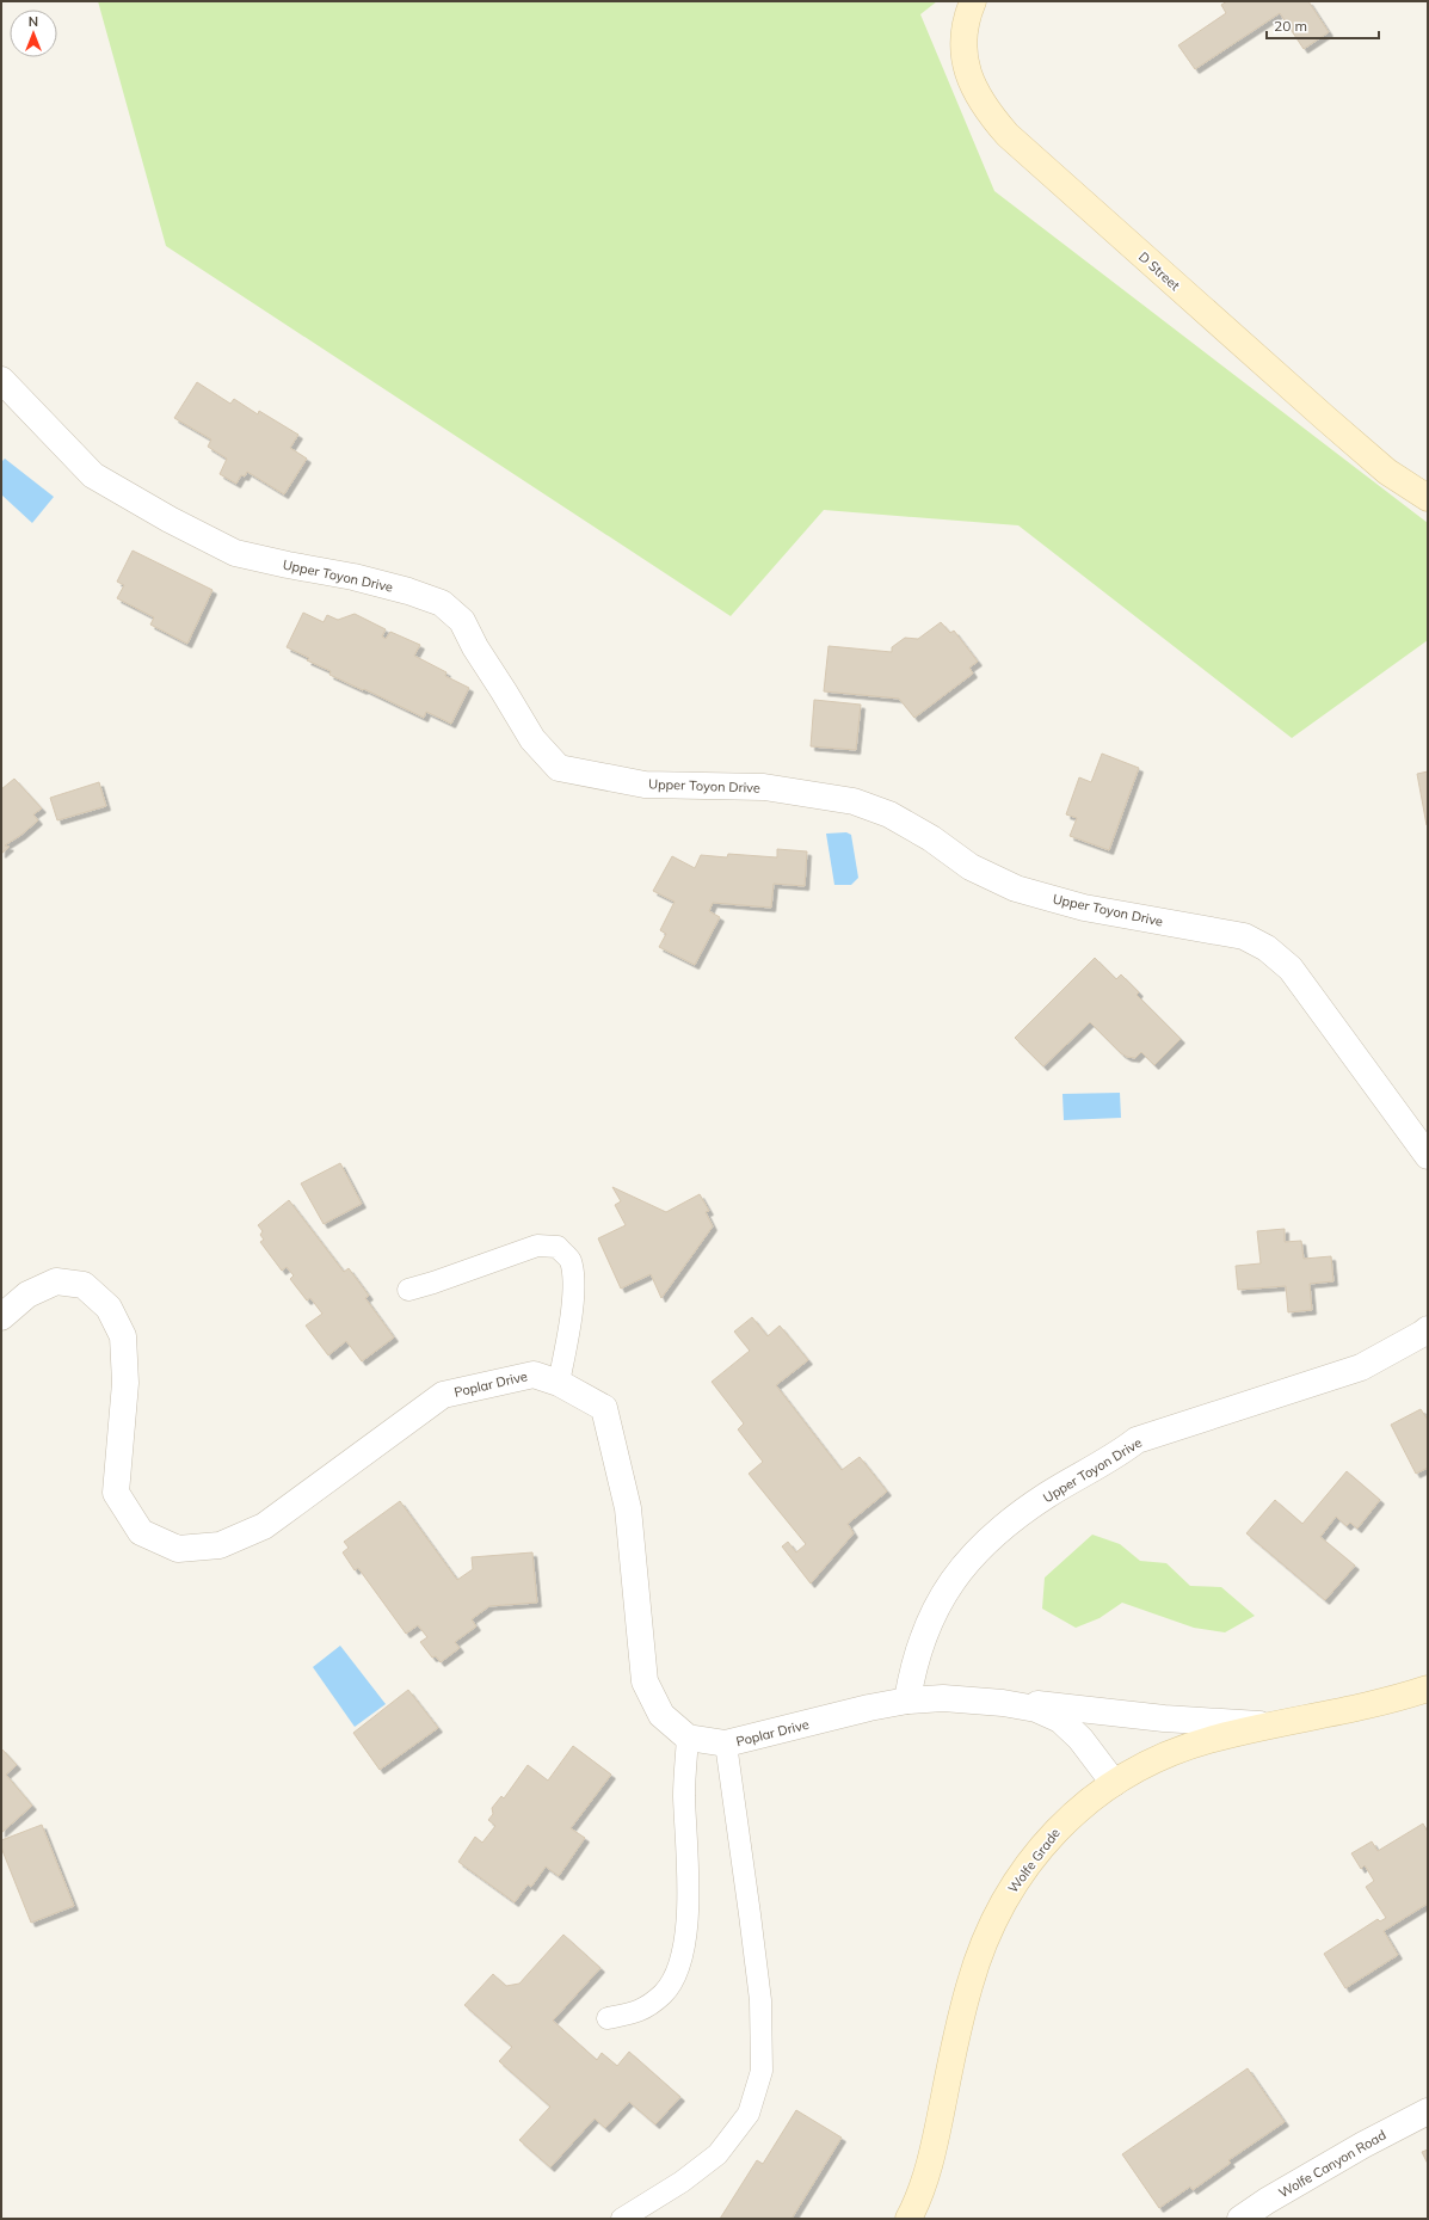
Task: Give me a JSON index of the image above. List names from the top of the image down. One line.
{"streets":{"street":["D Street","Upper Toyon Drive","Poplar Drive","Wolfe Grade","Wolfe Canyon Road"]},"crossings":[["Upper Toyon Drive","Poplar Drive"],["Poplar Drive","Wolfe Grade"]],"scale_bar":"20 m","north":"top"}
